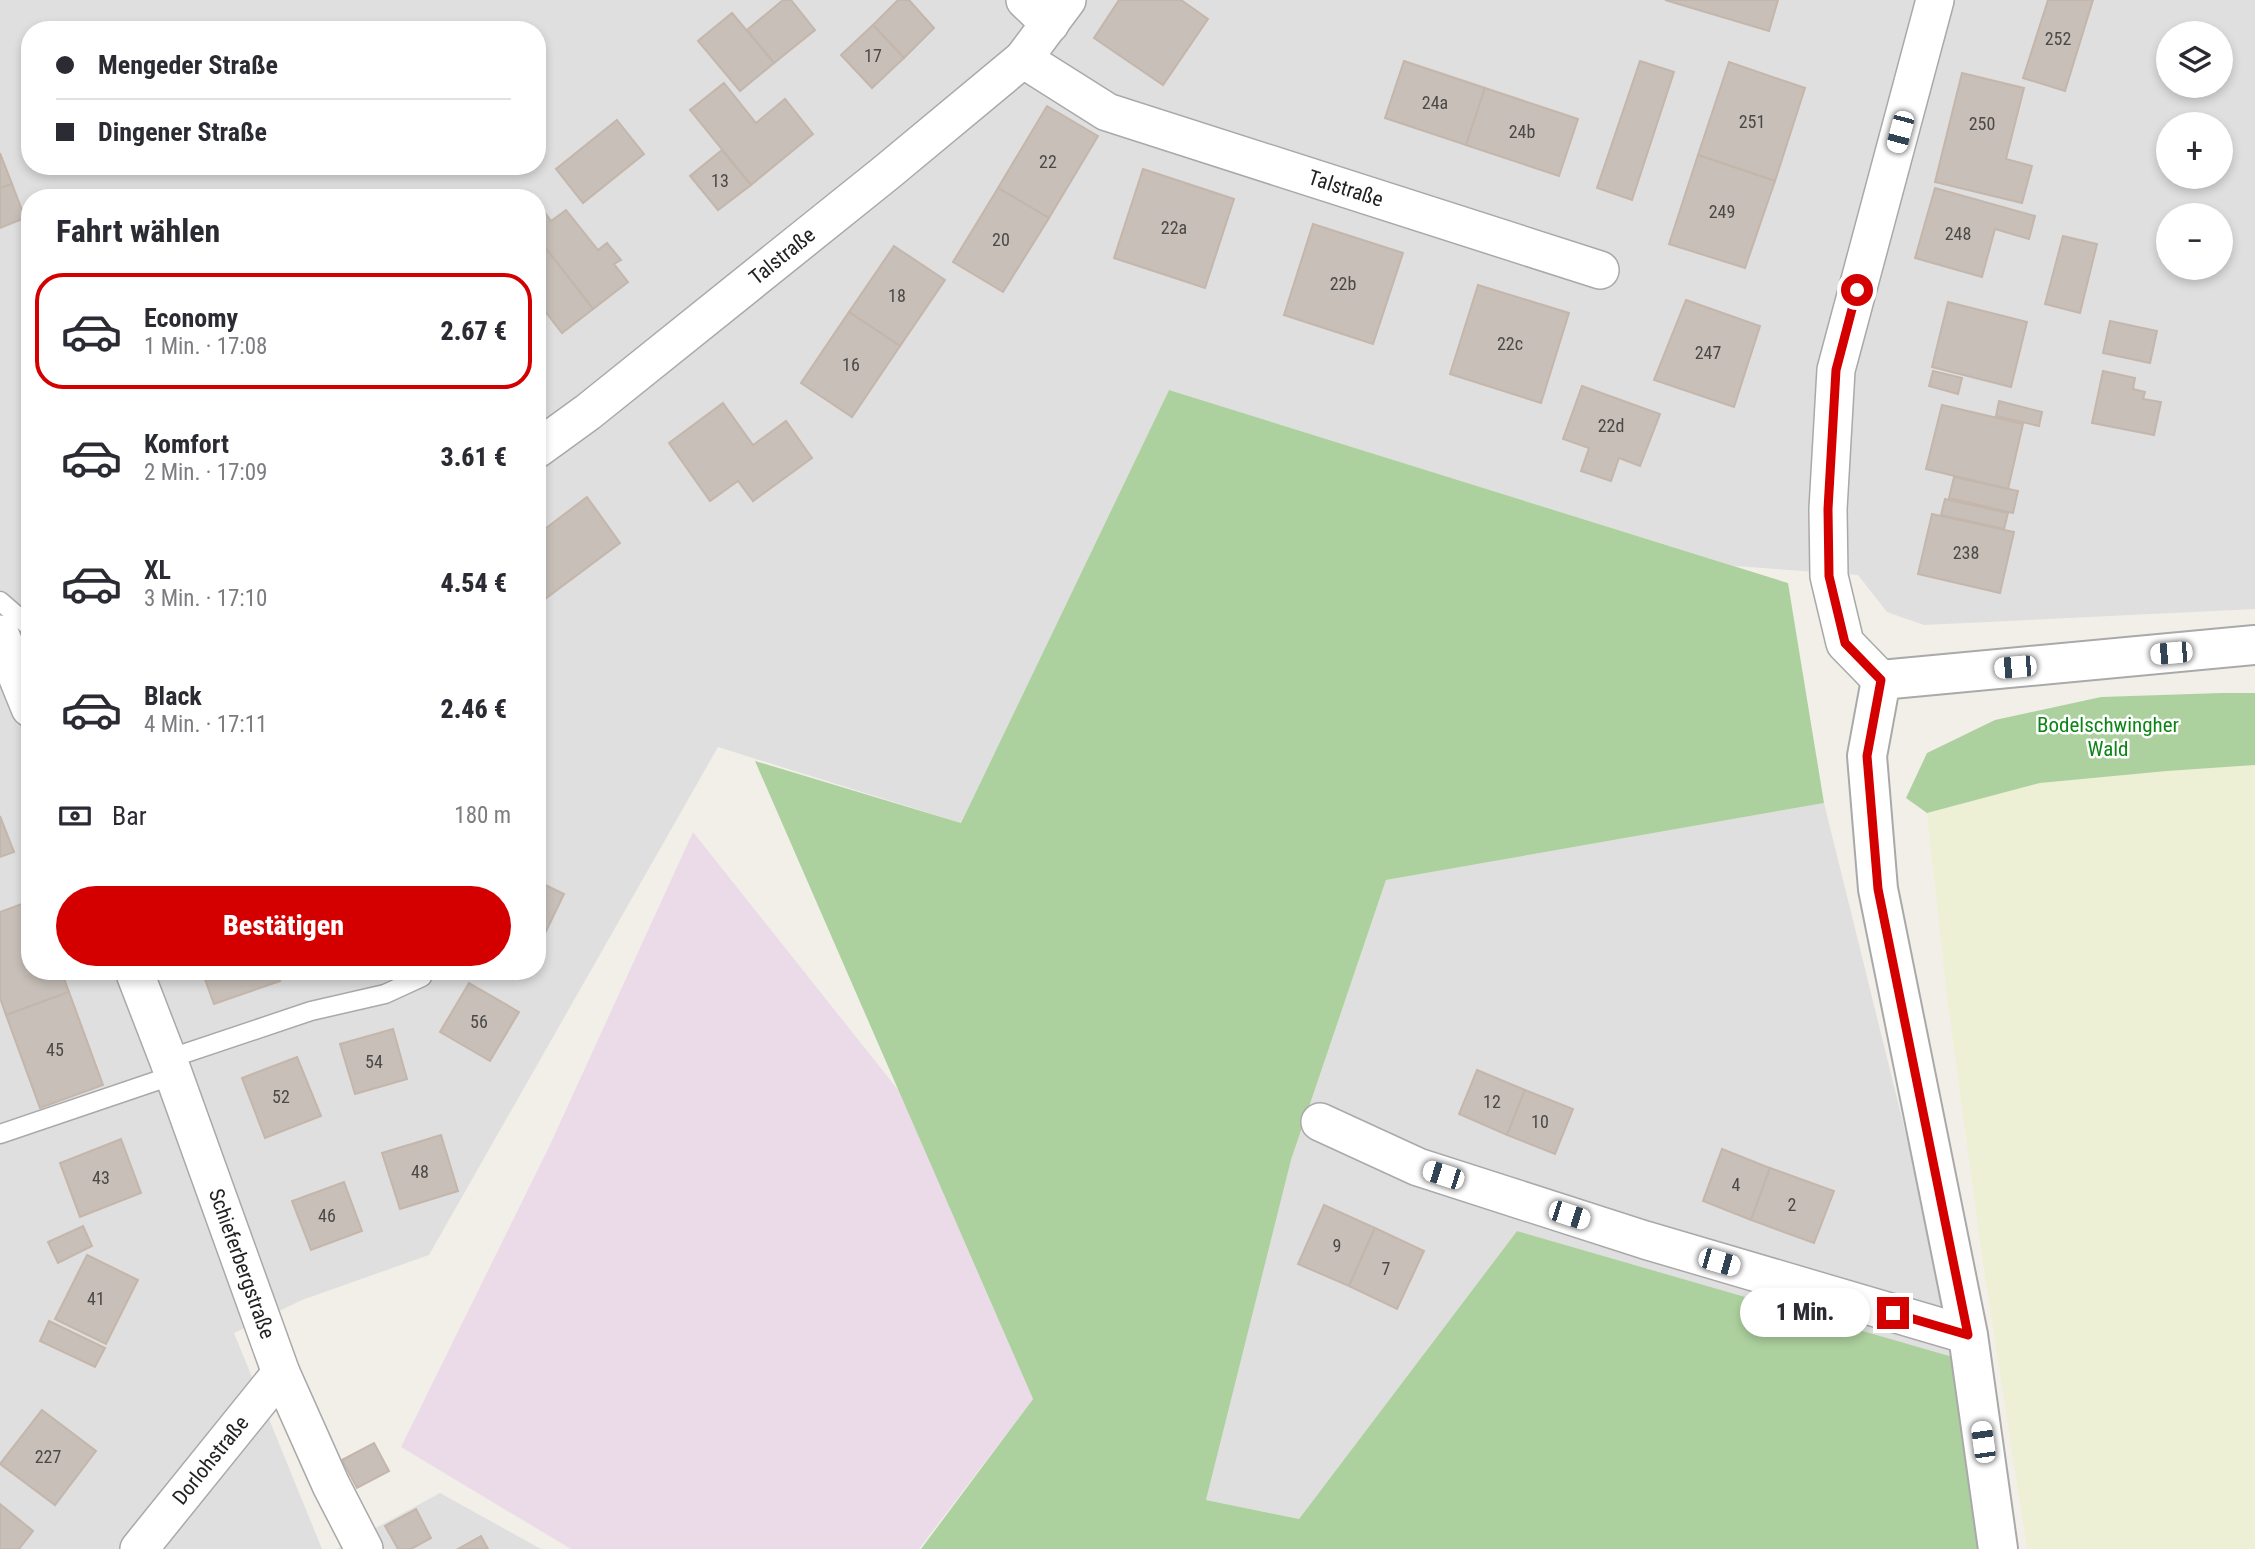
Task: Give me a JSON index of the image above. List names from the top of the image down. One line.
{"streets":{"street":["Talstraße","Schieferbergstraße","Dorlohstraße"]},"crossings":[["Schieferbergstraße","Dorlohstraße"]],"parks":["Bodelschwingher Wald"],"house_numbers":["252","17","24a","251","250","24b","22","13","249","22a","248","20","22b","18","22c","247","16","22d","238","56","45","54","52","12","10","48","43","4","2","46","9","7","41","227"],"page":{"map_buttons":["+","−"],"banner":["Mengeder Straße","Dingener Straße"],"heading":"Fahrt wählen","list":[{"name":"Economy","note":"1 Min. · 17:08","value":"2.67 €"},{"name":"Komfort","note":"2 Min. · 17:09","value":"3.61 €"},{"name":"XL","note":"3 Min. · 17:10","value":"4.54 €"},{"name":"Black","note":"4 Min. · 17:11","value":"2.46 €"}],"pay":["Bar","180 m"],"buttons":"Bestätigen","bubble":"1 Min."}}
